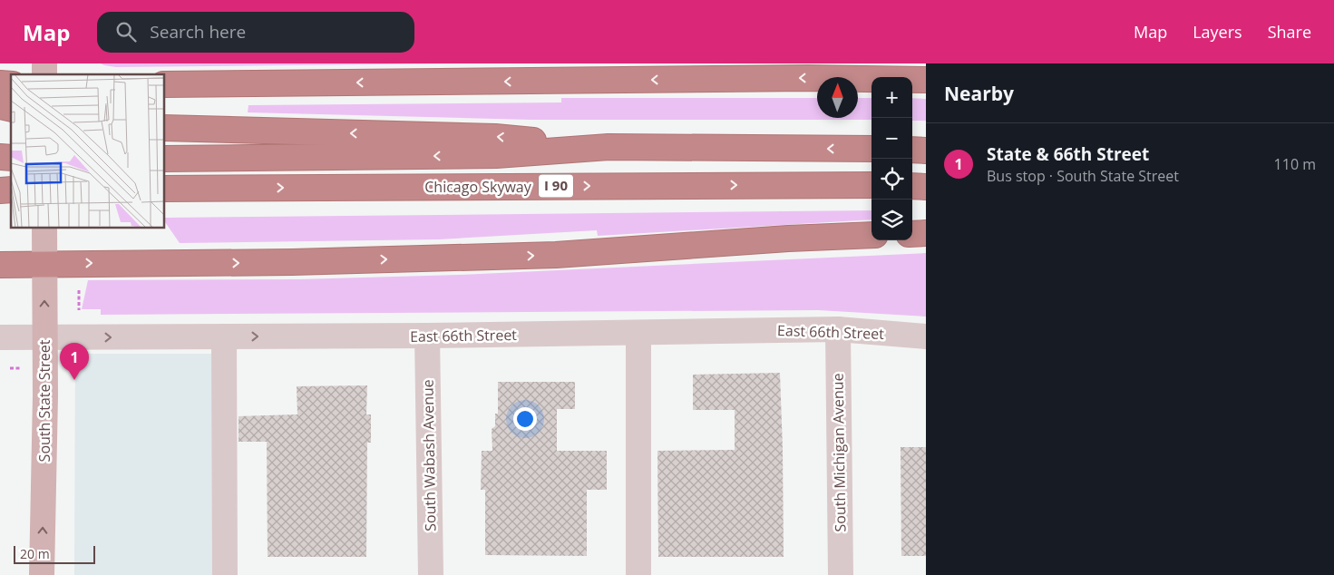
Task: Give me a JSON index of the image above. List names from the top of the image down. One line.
{"streets":{"highway":["I 90","Chicago Skyway"],"main road":["South State Street"],"street":["East 66th Street","South Michigan Avenue","South Wabash Avenue"]},"crossings":[["East 66th Street","South State Street"],["East 66th Street","South Michigan Avenue"],["East 66th Street","South Wabash Avenue"]],"one_way":["East 66th Street","South State Street"],"scale_bar":"20 m","north":"top","page":{"header":"Map","search":"Search here","nav":["Map","Layers","Share"],"heading":"Nearby","map_buttons":["+","−"],"list":[{"mark":"1","name":"State & 66th Street","note":"Bus stop · South State Street","value":"110 m"}],"pins":"1","scale":"20 m"}}
